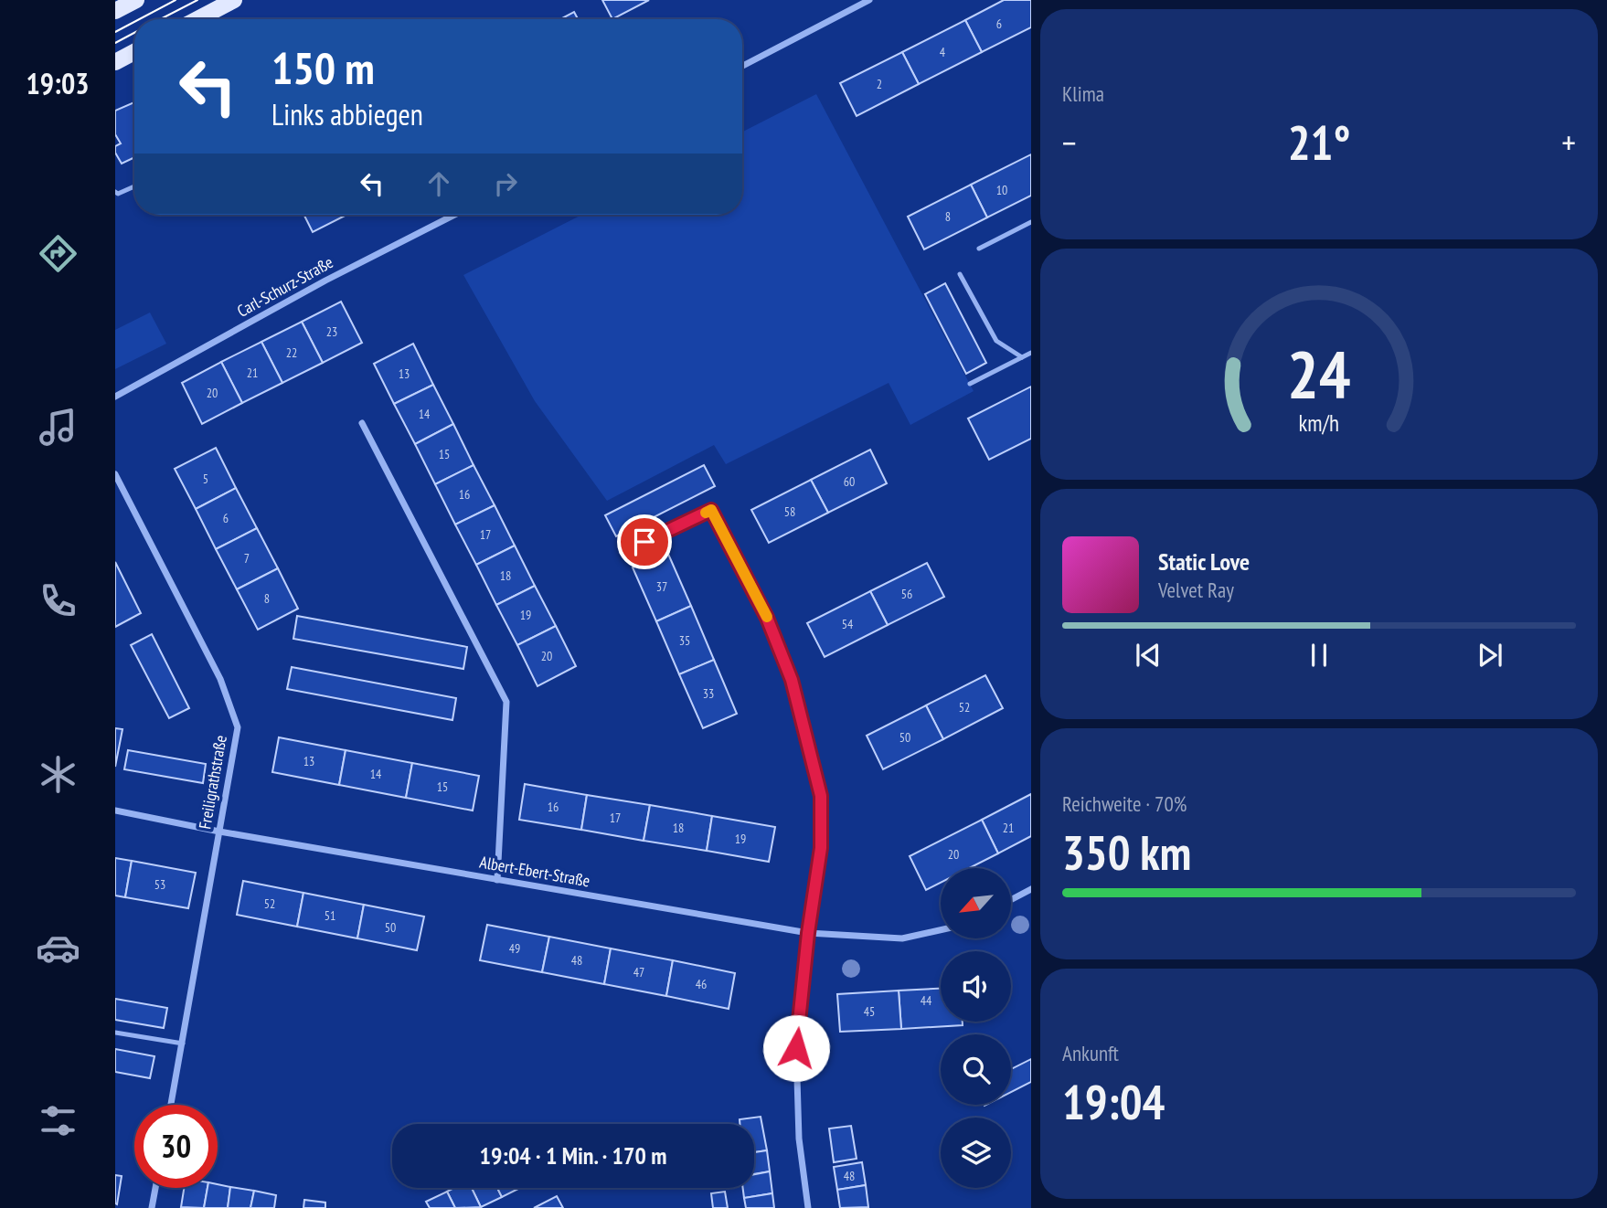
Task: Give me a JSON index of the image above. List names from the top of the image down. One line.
{"streets":{"street":["Carl-Schurz-Straße","Freiligrathstraße","Albert-Ebert-Straße"]},"crossings":[["Freiligrathstraße","Albert-Ebert-Straße"]],"house_numbers":["6","4","2","10","8","23","22","21","13","20","14","15","5","60","16","58","6","17","7","18","37","56","8","19","54","35","20","33","52","50","13","14","15","16","17","18","21","19","20","53","52","51","50","49","48","47","46","44","45","48"],"north":"bottom left","page":{"tabs":"19:03","tile":["Klima",["Reichweite · 70%","350 km"],["Ankunft","19:04"]],"turn":["150 m","Links abbiegen"],"heat":["−","21°","+"],"song":["Static Love","Velvet Ray"],"limit":"30","trip":"19:04 · 1 Min. · 170 m","gauge":["24","km/h"]}}
